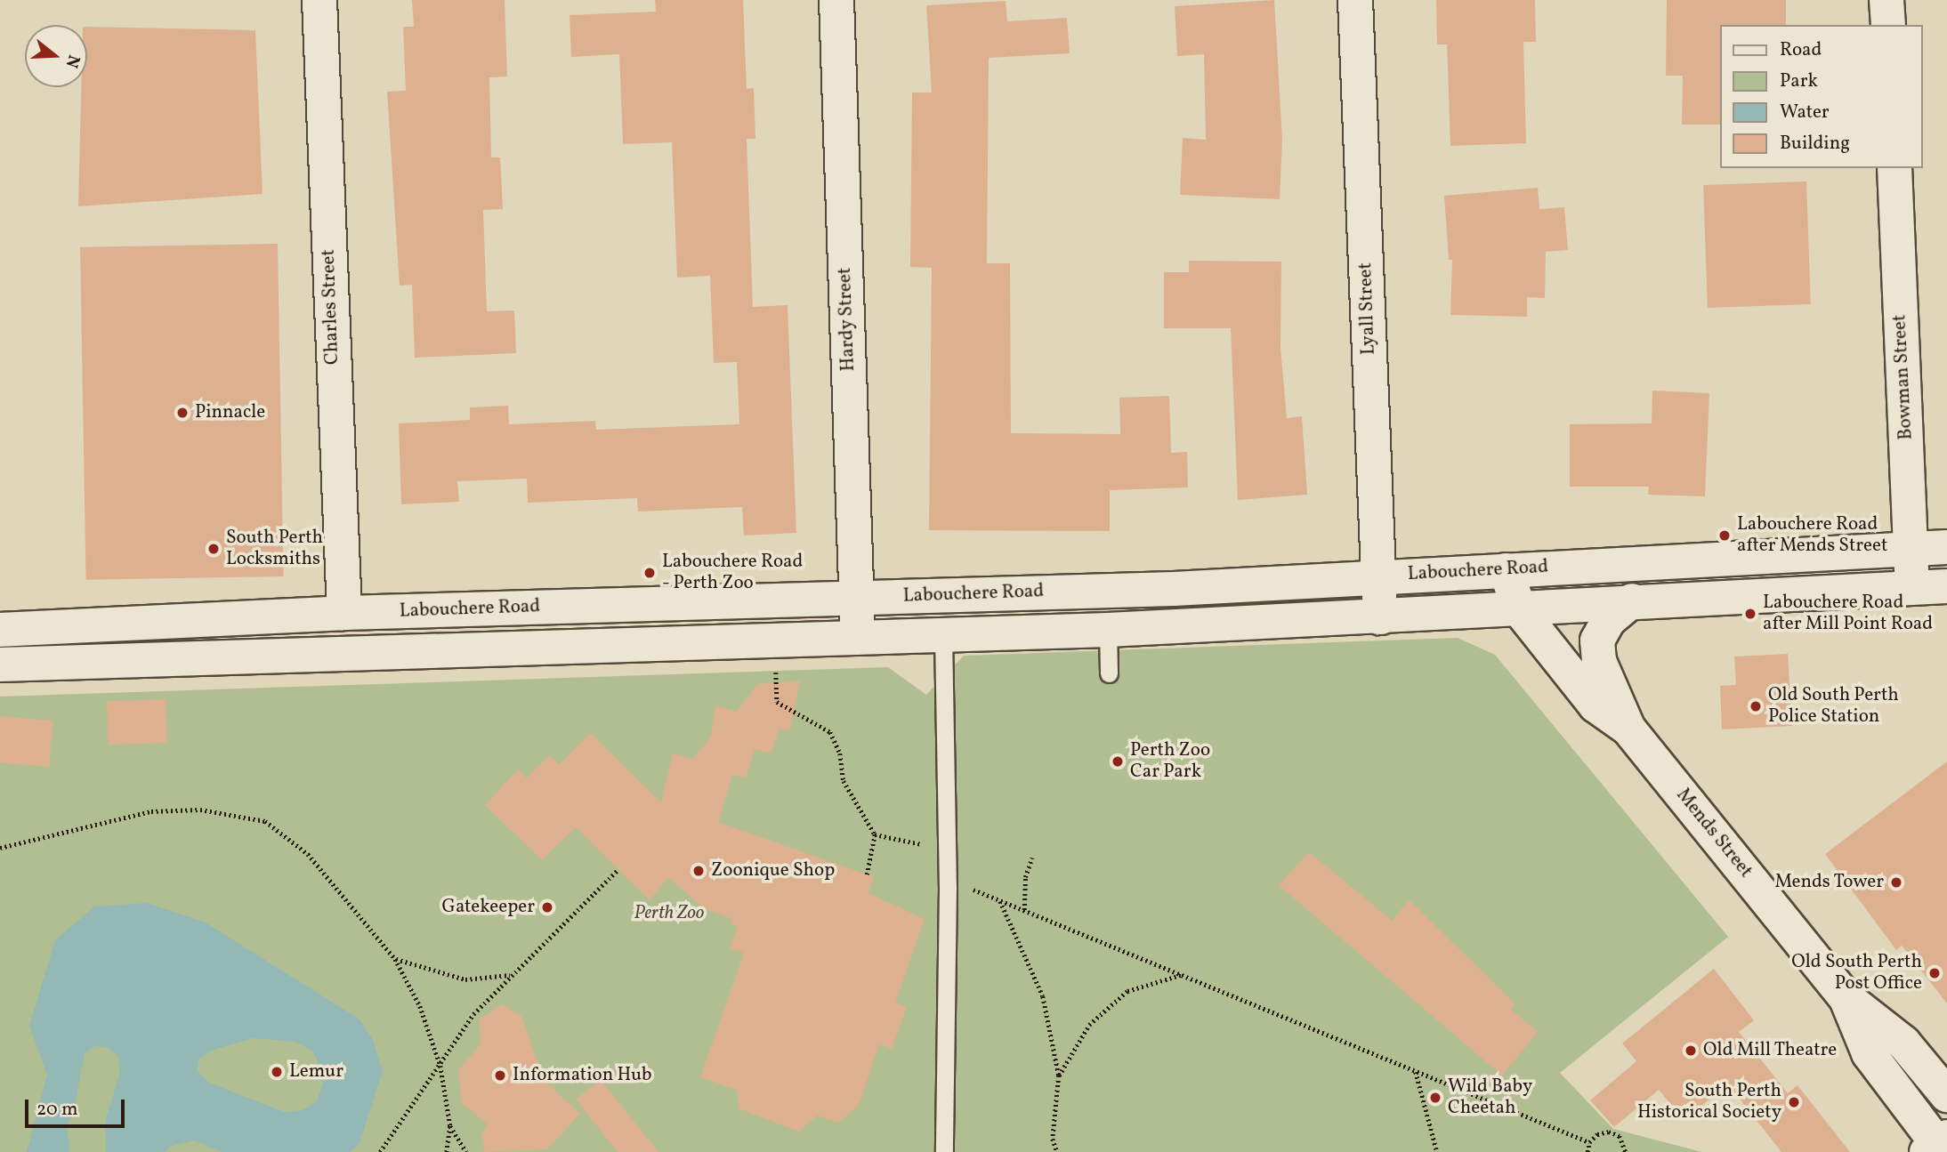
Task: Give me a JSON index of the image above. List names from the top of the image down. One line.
{"streets":{"main road":["Charles Street","Lyall Street","Hardy Street","Bowman Street","Labouchere Road","Mends Street"]},"crossings":[["Charles Street","Labouchere Road"],["Lyall Street","Labouchere Road"],["Hardy Street","Labouchere Road"],["Bowman Street","Labouchere Road"],["Labouchere Road","Mends Street"]],"parks":["Perth Zoo"],"places":["Pinnacle","Labouchere Road after Mends Street","South Perth Locksmiths","Labouchere Road - Perth Zoo","Labouchere Road after Mill Point Road","Old South Perth Police Station","Perth Zoo Car Park","Zoonique Shop","Mends Tower","Gatekeeper","Old South Perth Post Office","Old Mill Theatre","Lemur","Information Hub","Wild Baby Cheetah","South Perth Historical Society"],"legend":["Road","Park","Water","Building"],"scale_bar":"20 m","north":"right"}
